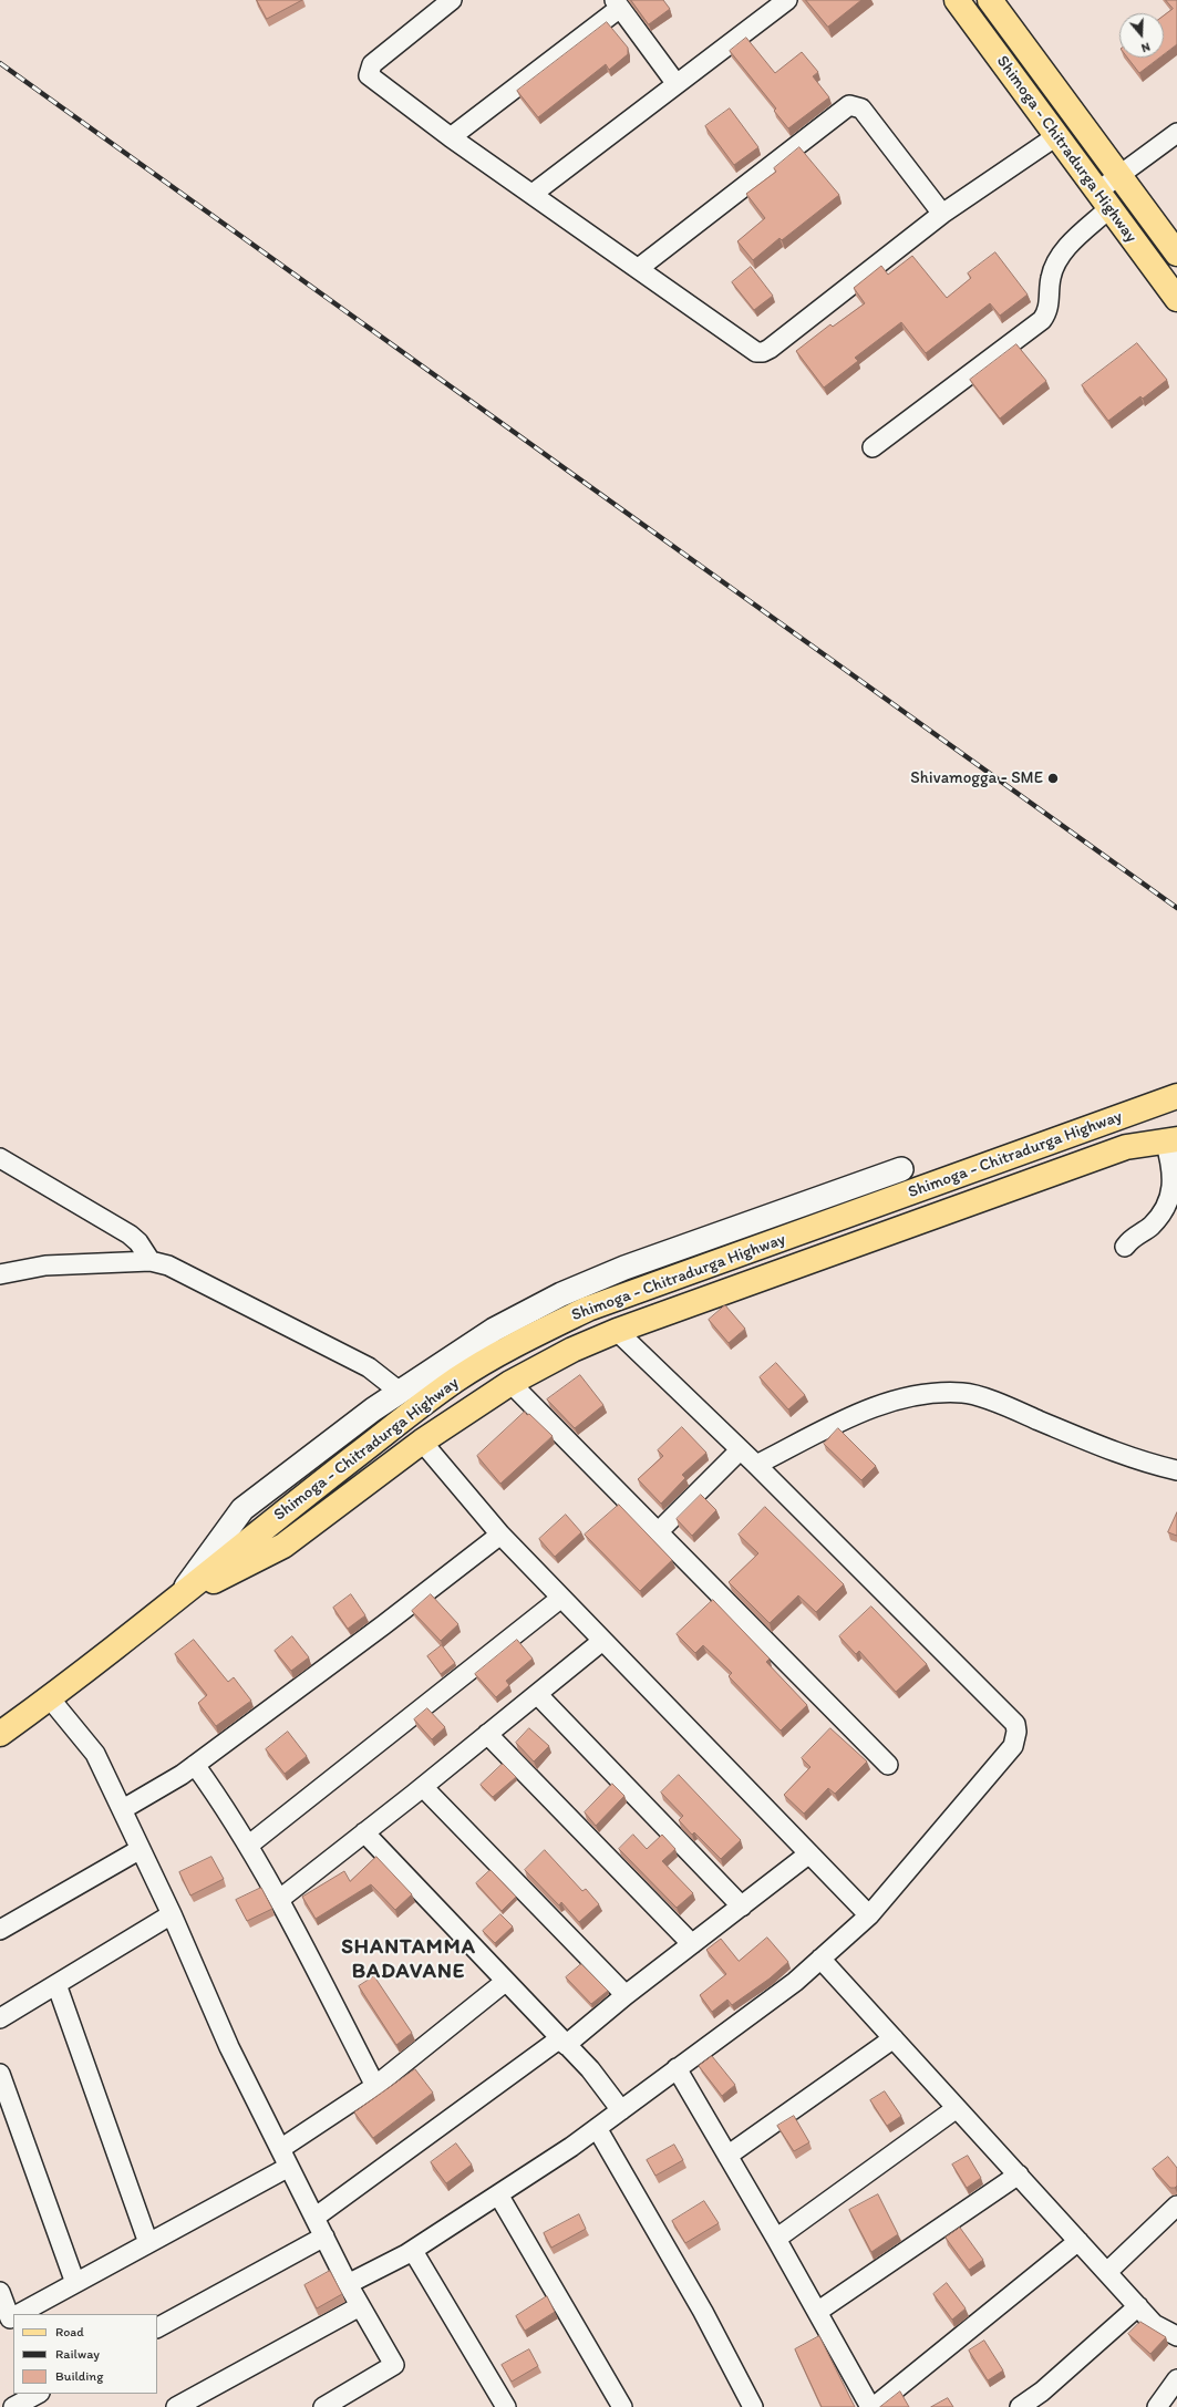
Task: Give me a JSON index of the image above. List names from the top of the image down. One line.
{"streets":{"main road":["Shimoga - Chitradurga Highway"]},"districts":["SHANTAMMA BADAVANE"],"places":["Shivamogga - SME"],"legend":["Road","Railway","Building"],"north":"bottom"}
